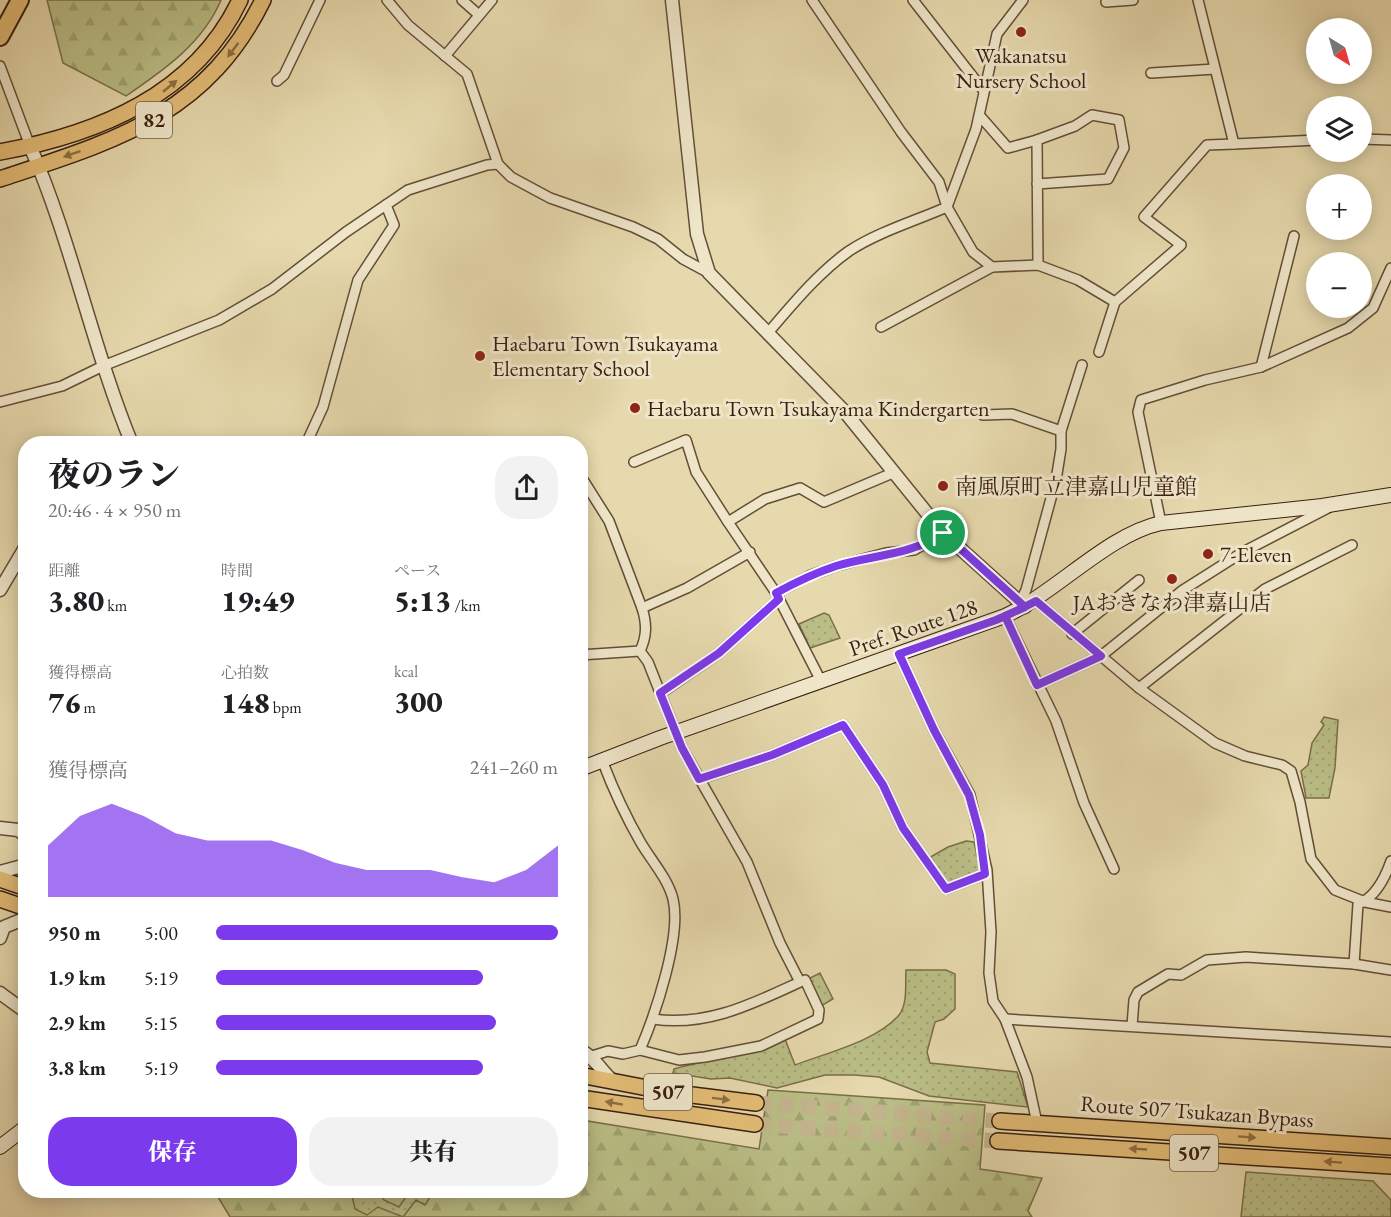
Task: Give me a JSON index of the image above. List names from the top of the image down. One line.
{"streets":{"main road":["82","Pref. Route 128","507","Route 507 Tsukazan Bypass"]},"places":["Wakanatsu Nursery School","Haebaru Town Tsukayama Elementary School","Haebaru Town Tsukayama Kindergarten","南風原町立津嘉山児童館","7-Eleven","JAおきなわ津嘉山店"],"north":"bottom right","page":{"map_buttons":["+","−"],"heading":["夜のラン","20:46 · 4 × 950 m"],"stats":[["距離","3.80 km"],["時間","19:49"],["ペース","5:13 /km"],["獲得標高","76 m"],["心拍数","148 bpm"],["kcal","300"]],"chart":["獲得標高","241–260 m"],"list":[{"name":"950 m","note":"5:00"},{"name":"1.9 km","note":"5:19"},{"name":"2.9 km","note":"5:15"},{"name":"3.8 km","note":"5:19"}],"buttons":["保存","共有"]}}
